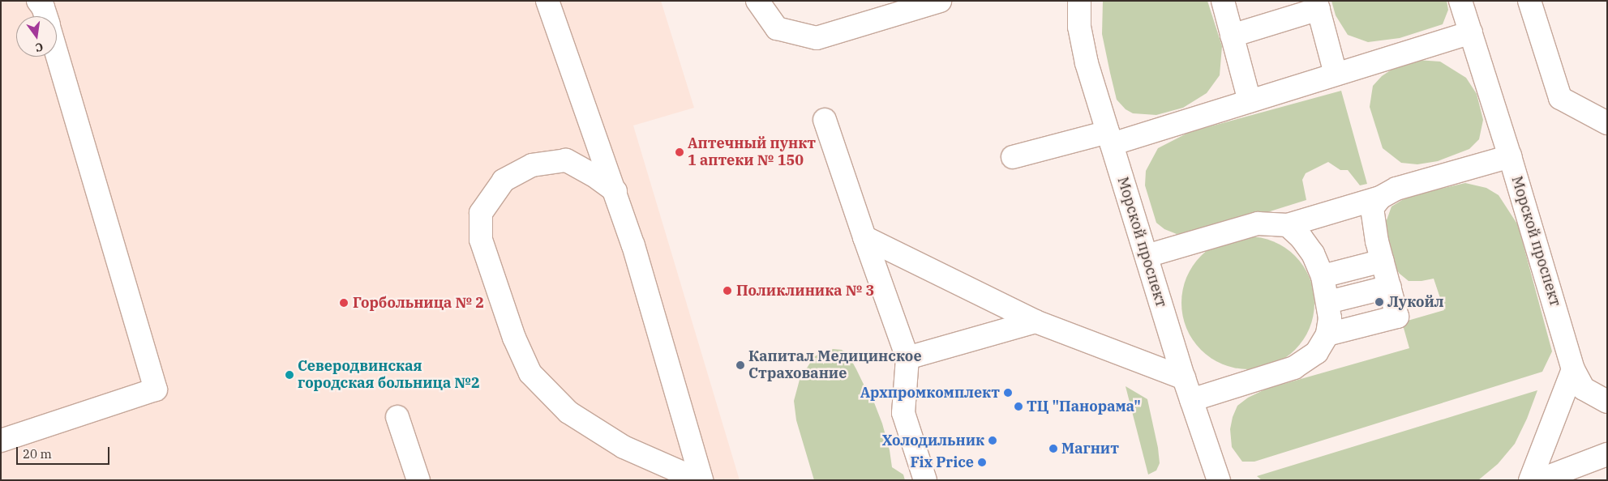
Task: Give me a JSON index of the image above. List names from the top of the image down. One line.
{"streets":{"main road":["Морской проспект"]},"places":["Аптечный пункт 1 аптеки № 150","Поликлиника № 3","Лукойл","Горбольница № 2","Капитал Медицинское Страхование","Северодвинская городская больница №2","Архпромкомплект","ТЦ \"Панорама\"","Холодильник","Магнит","Fix Price"],"scale_bar":"20 m","north":"bottom"}
